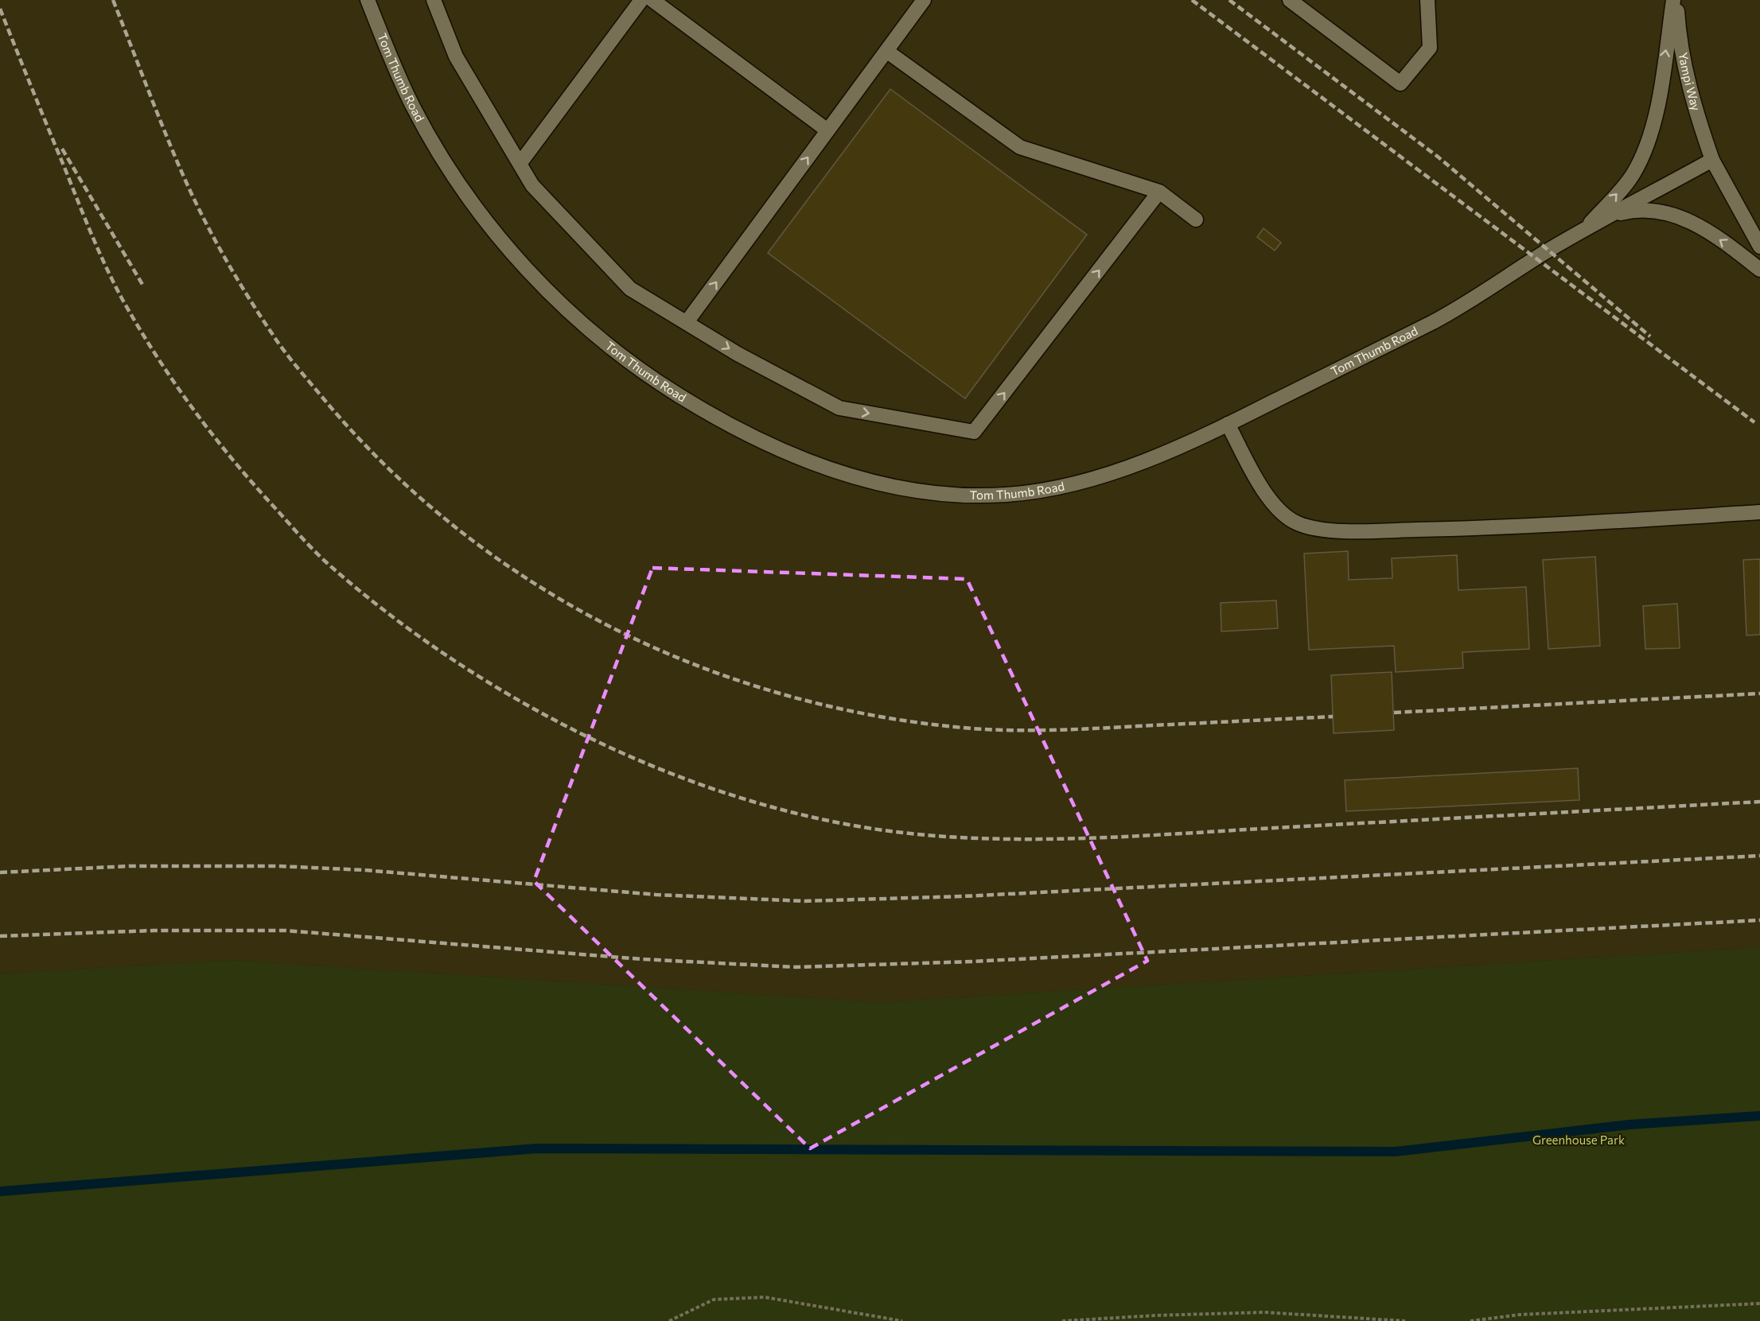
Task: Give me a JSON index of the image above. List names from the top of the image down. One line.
{"streets":{"street":["Tom Thumb Road","Yampi Way"]},"crossings":[["Tom Thumb Road","Yampi Way"]],"parks":["Greenhouse Park"]}
